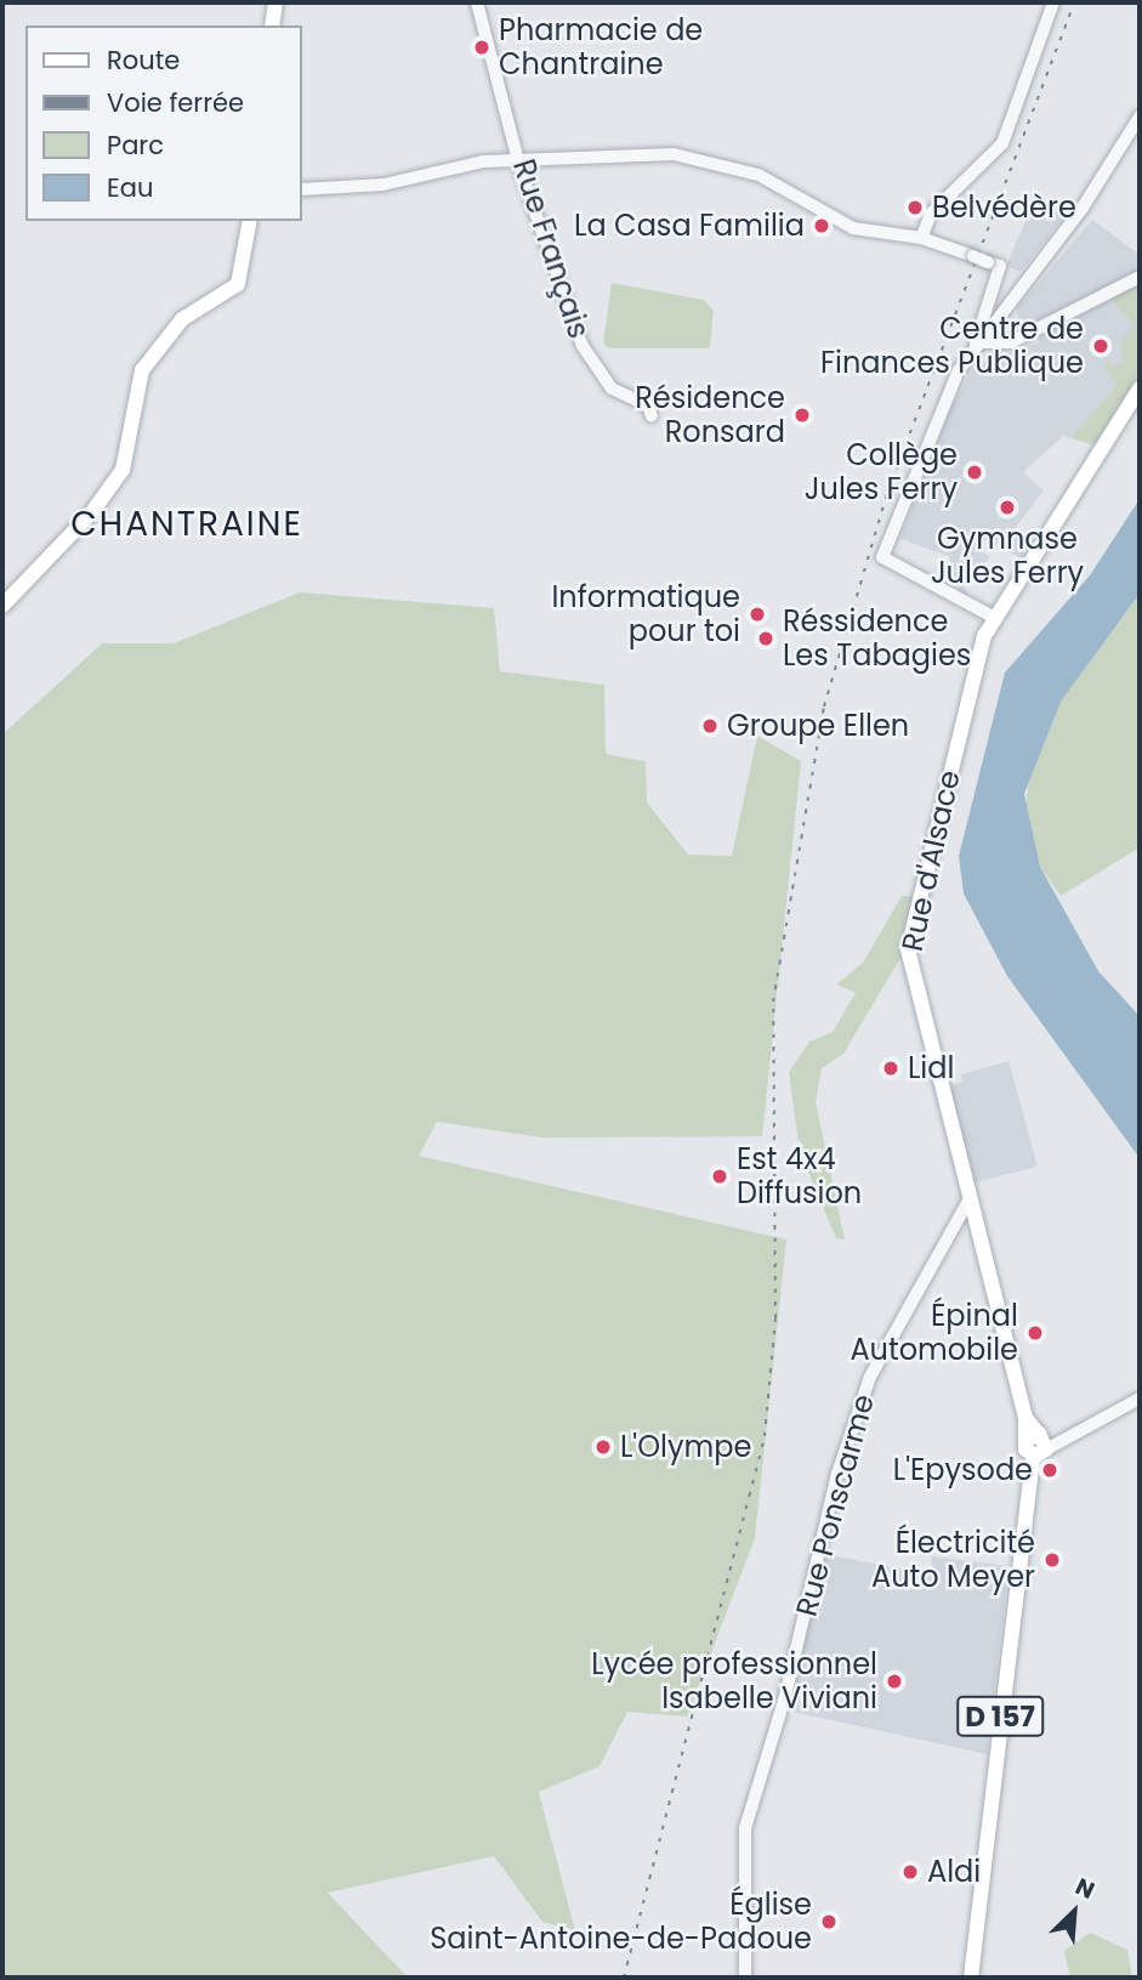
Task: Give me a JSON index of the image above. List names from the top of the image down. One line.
{"streets":{"main road":["Rue d'Alsace","D 157"],"street":["Rue Français","Rue Ponscarme"]},"crossings":[["Rue d'Alsace","Rue Ponscarme"],["Rue d'Alsace","D 157"]],"districts":["CHANTRAINE"],"places":["Pharmacie de Chantraine","Belvédère","La Casa Familia","Centre de Finances Publique","Résidence Ronsard","Collège Jules Ferry","Gymnase Jules Ferry","Informatique pour toi","Réssidence Les Tabagies","Groupe Ellen","Lidl","Est 4x4 Diffusion","Épinal Automobile","L'Olympe","L'Epysode","Électricité Auto Meyer","Lycée professionnel Isabelle Viviani","Aldi","Église Saint-Antoine-de-Padoue"],"legend":["Route","Voie ferrée","Parc","Eau"],"north":"top right"}
